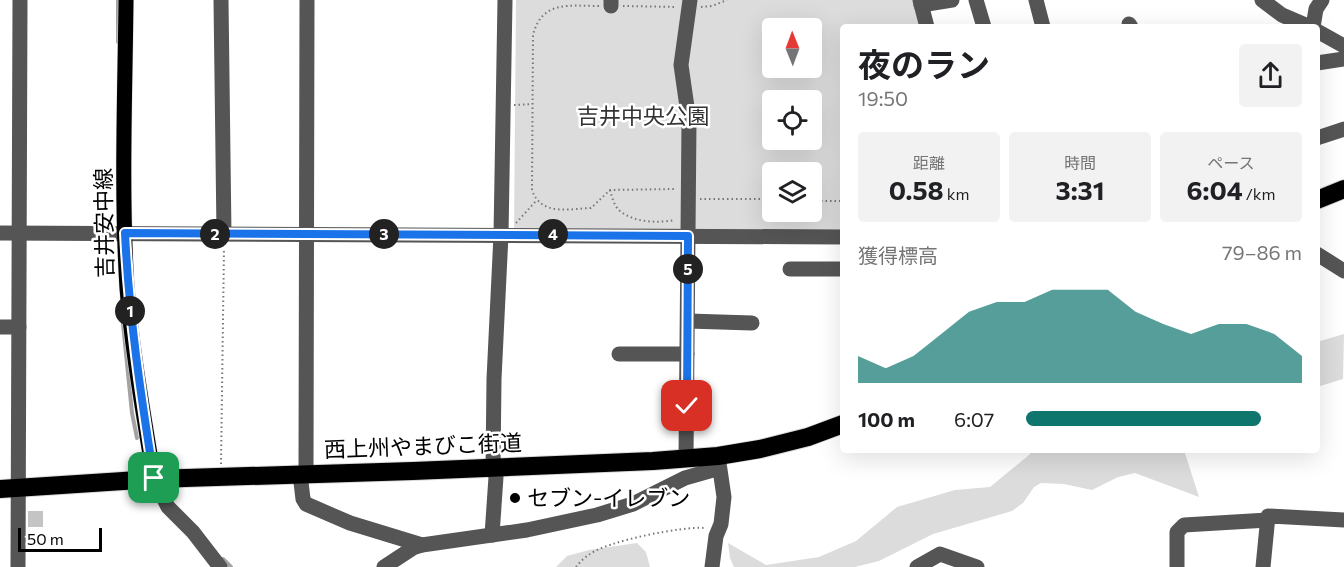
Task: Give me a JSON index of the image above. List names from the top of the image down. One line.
{"streets":{"highway":["西上州やまびこ街道"],"main road":["吉井安中線"]},"crossings":[["吉井安中線","西上州やまびこ街道"]],"parks":["吉井中央公園"],"places":["セブン-イレブン"],"scale_bar":"50 m","north":"top","page":{"heading":["夜のラン","19:50"],"stats":[["距離","0.58 km"],["時間","3:31"],["ペース","6:04 /km"]],"pins":["2","3","4","5","1"],"chart":["獲得標高","79–86 m"],"list":[{"name":"100 m","note":"6:07"}],"scale":"50 m"}}
